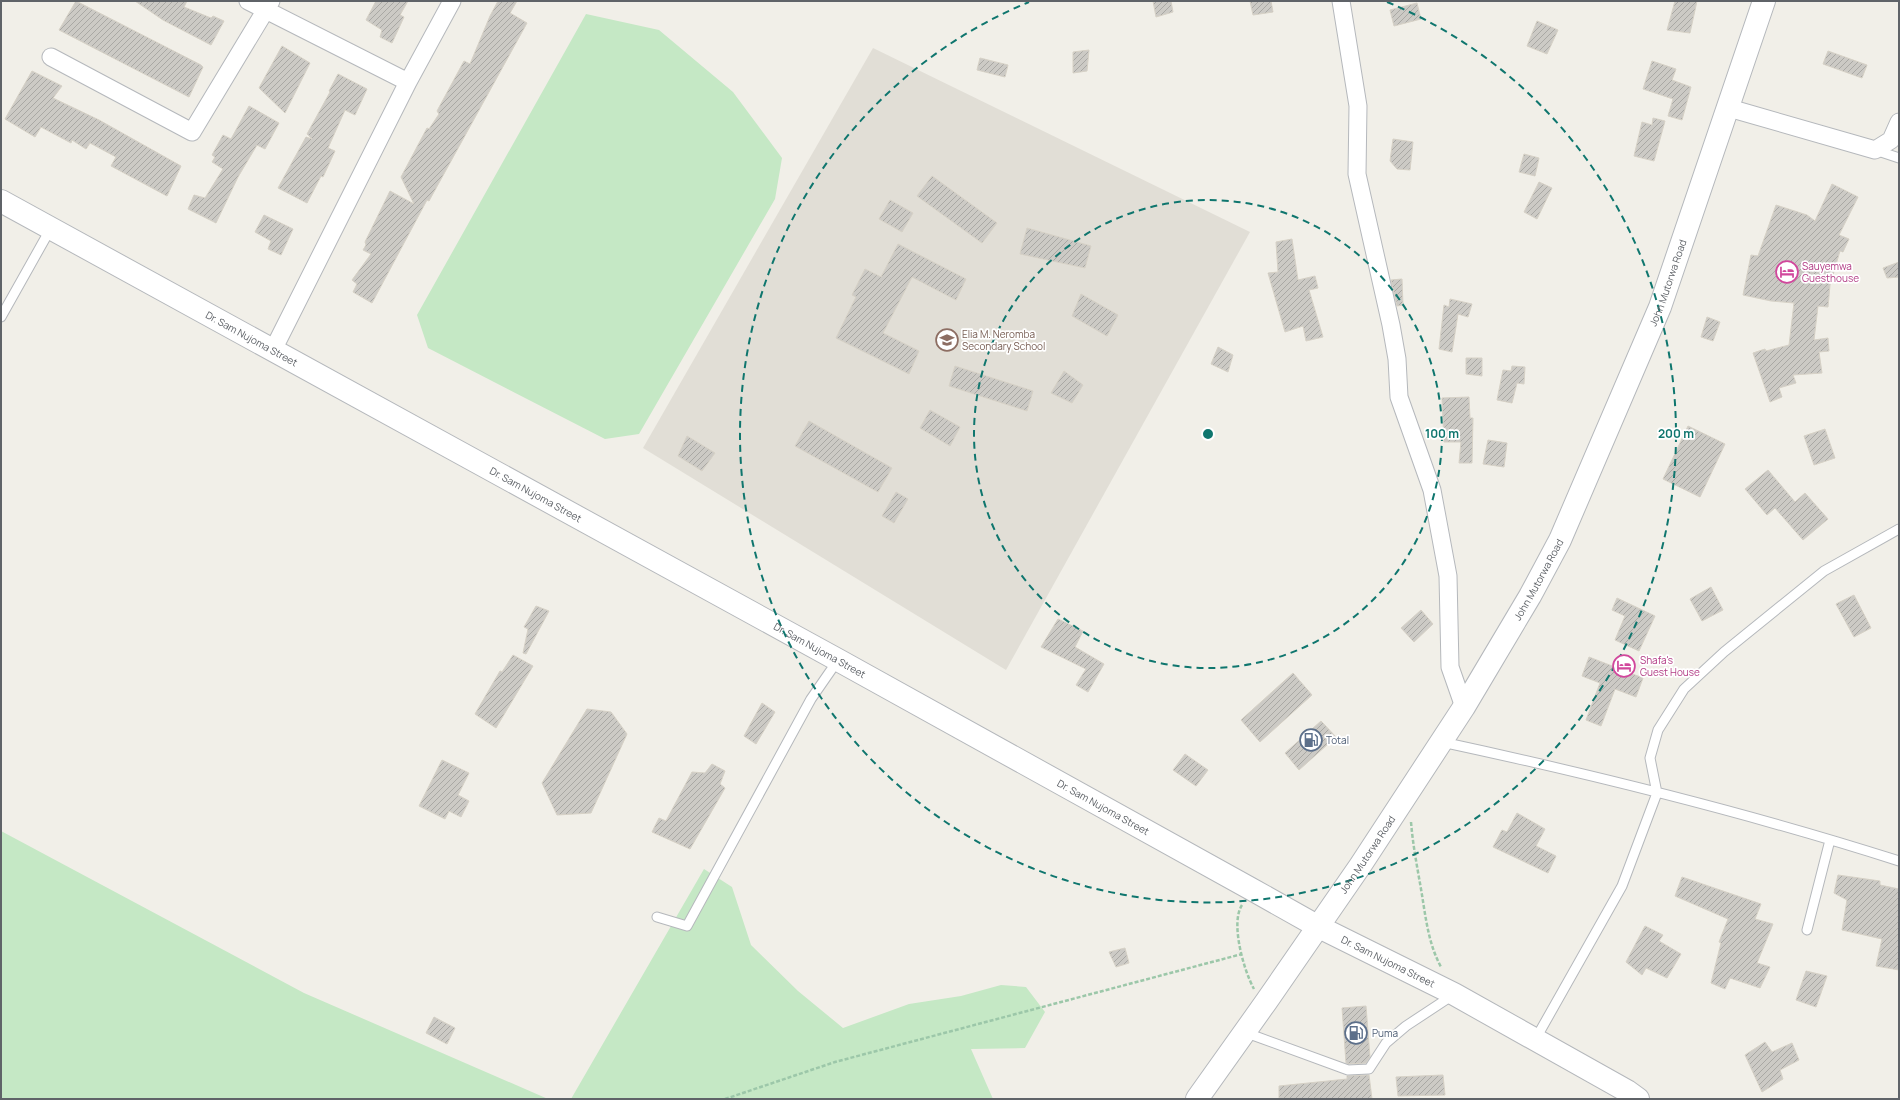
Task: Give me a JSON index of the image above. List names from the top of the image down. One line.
{"streets":{"street":["John Mutorwa Road","Dr. Sam Nujoma Street"]},"crossings":[["John Mutorwa Road","Dr. Sam Nujoma Street"]],"places":{"hotel":["Sauyemwa Guesthouse","Shafa's Guest House"],"school or university":["Elia M. Neromba Secondary School"],"fuel station":["Total","Puma"]},"rings":["100 m","200 m"]}
